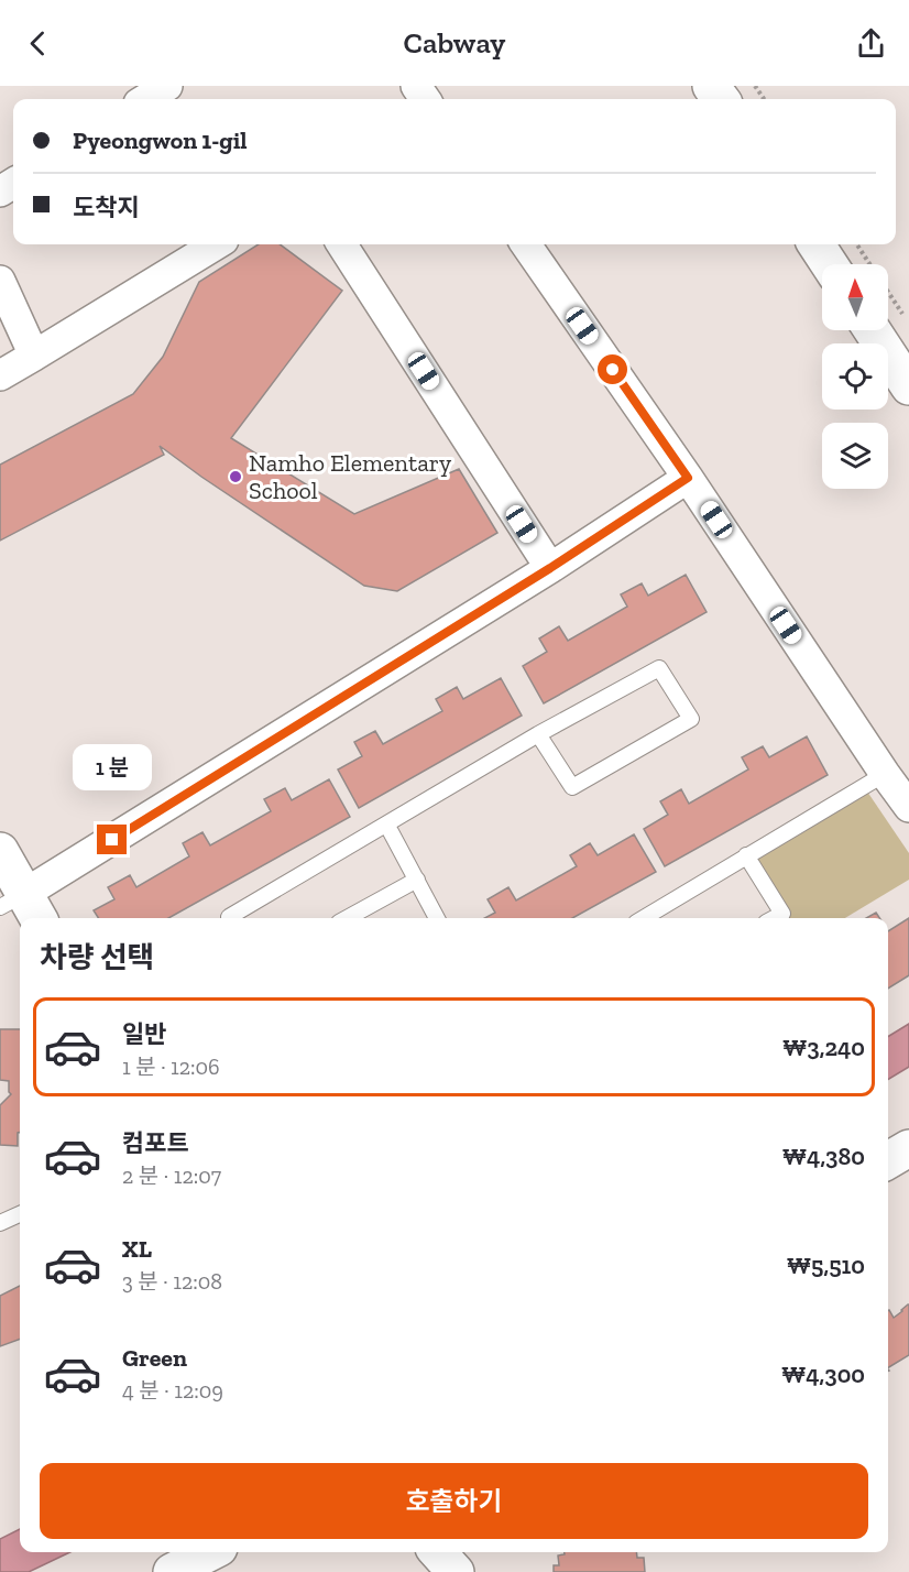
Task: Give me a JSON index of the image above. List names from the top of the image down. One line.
{"places":["Namho Elementary School"],"north":"top","page":{"header":"Cabway","banner":["Pyeongwon 1-gil","도착지"],"bubble":"1 분","heading":"차량 선택","list":[{"name":"일반","note":"1 분 · 12:06","value":"₩3,240"},{"name":"컴포트","note":"2 분 · 12:07","value":"₩4,380"},{"name":"XL","note":"3 분 · 12:08","value":"₩5,510"},{"name":"Green","note":"4 분 · 12:09","value":"₩4,300"}],"buttons":"호출하기"}}
